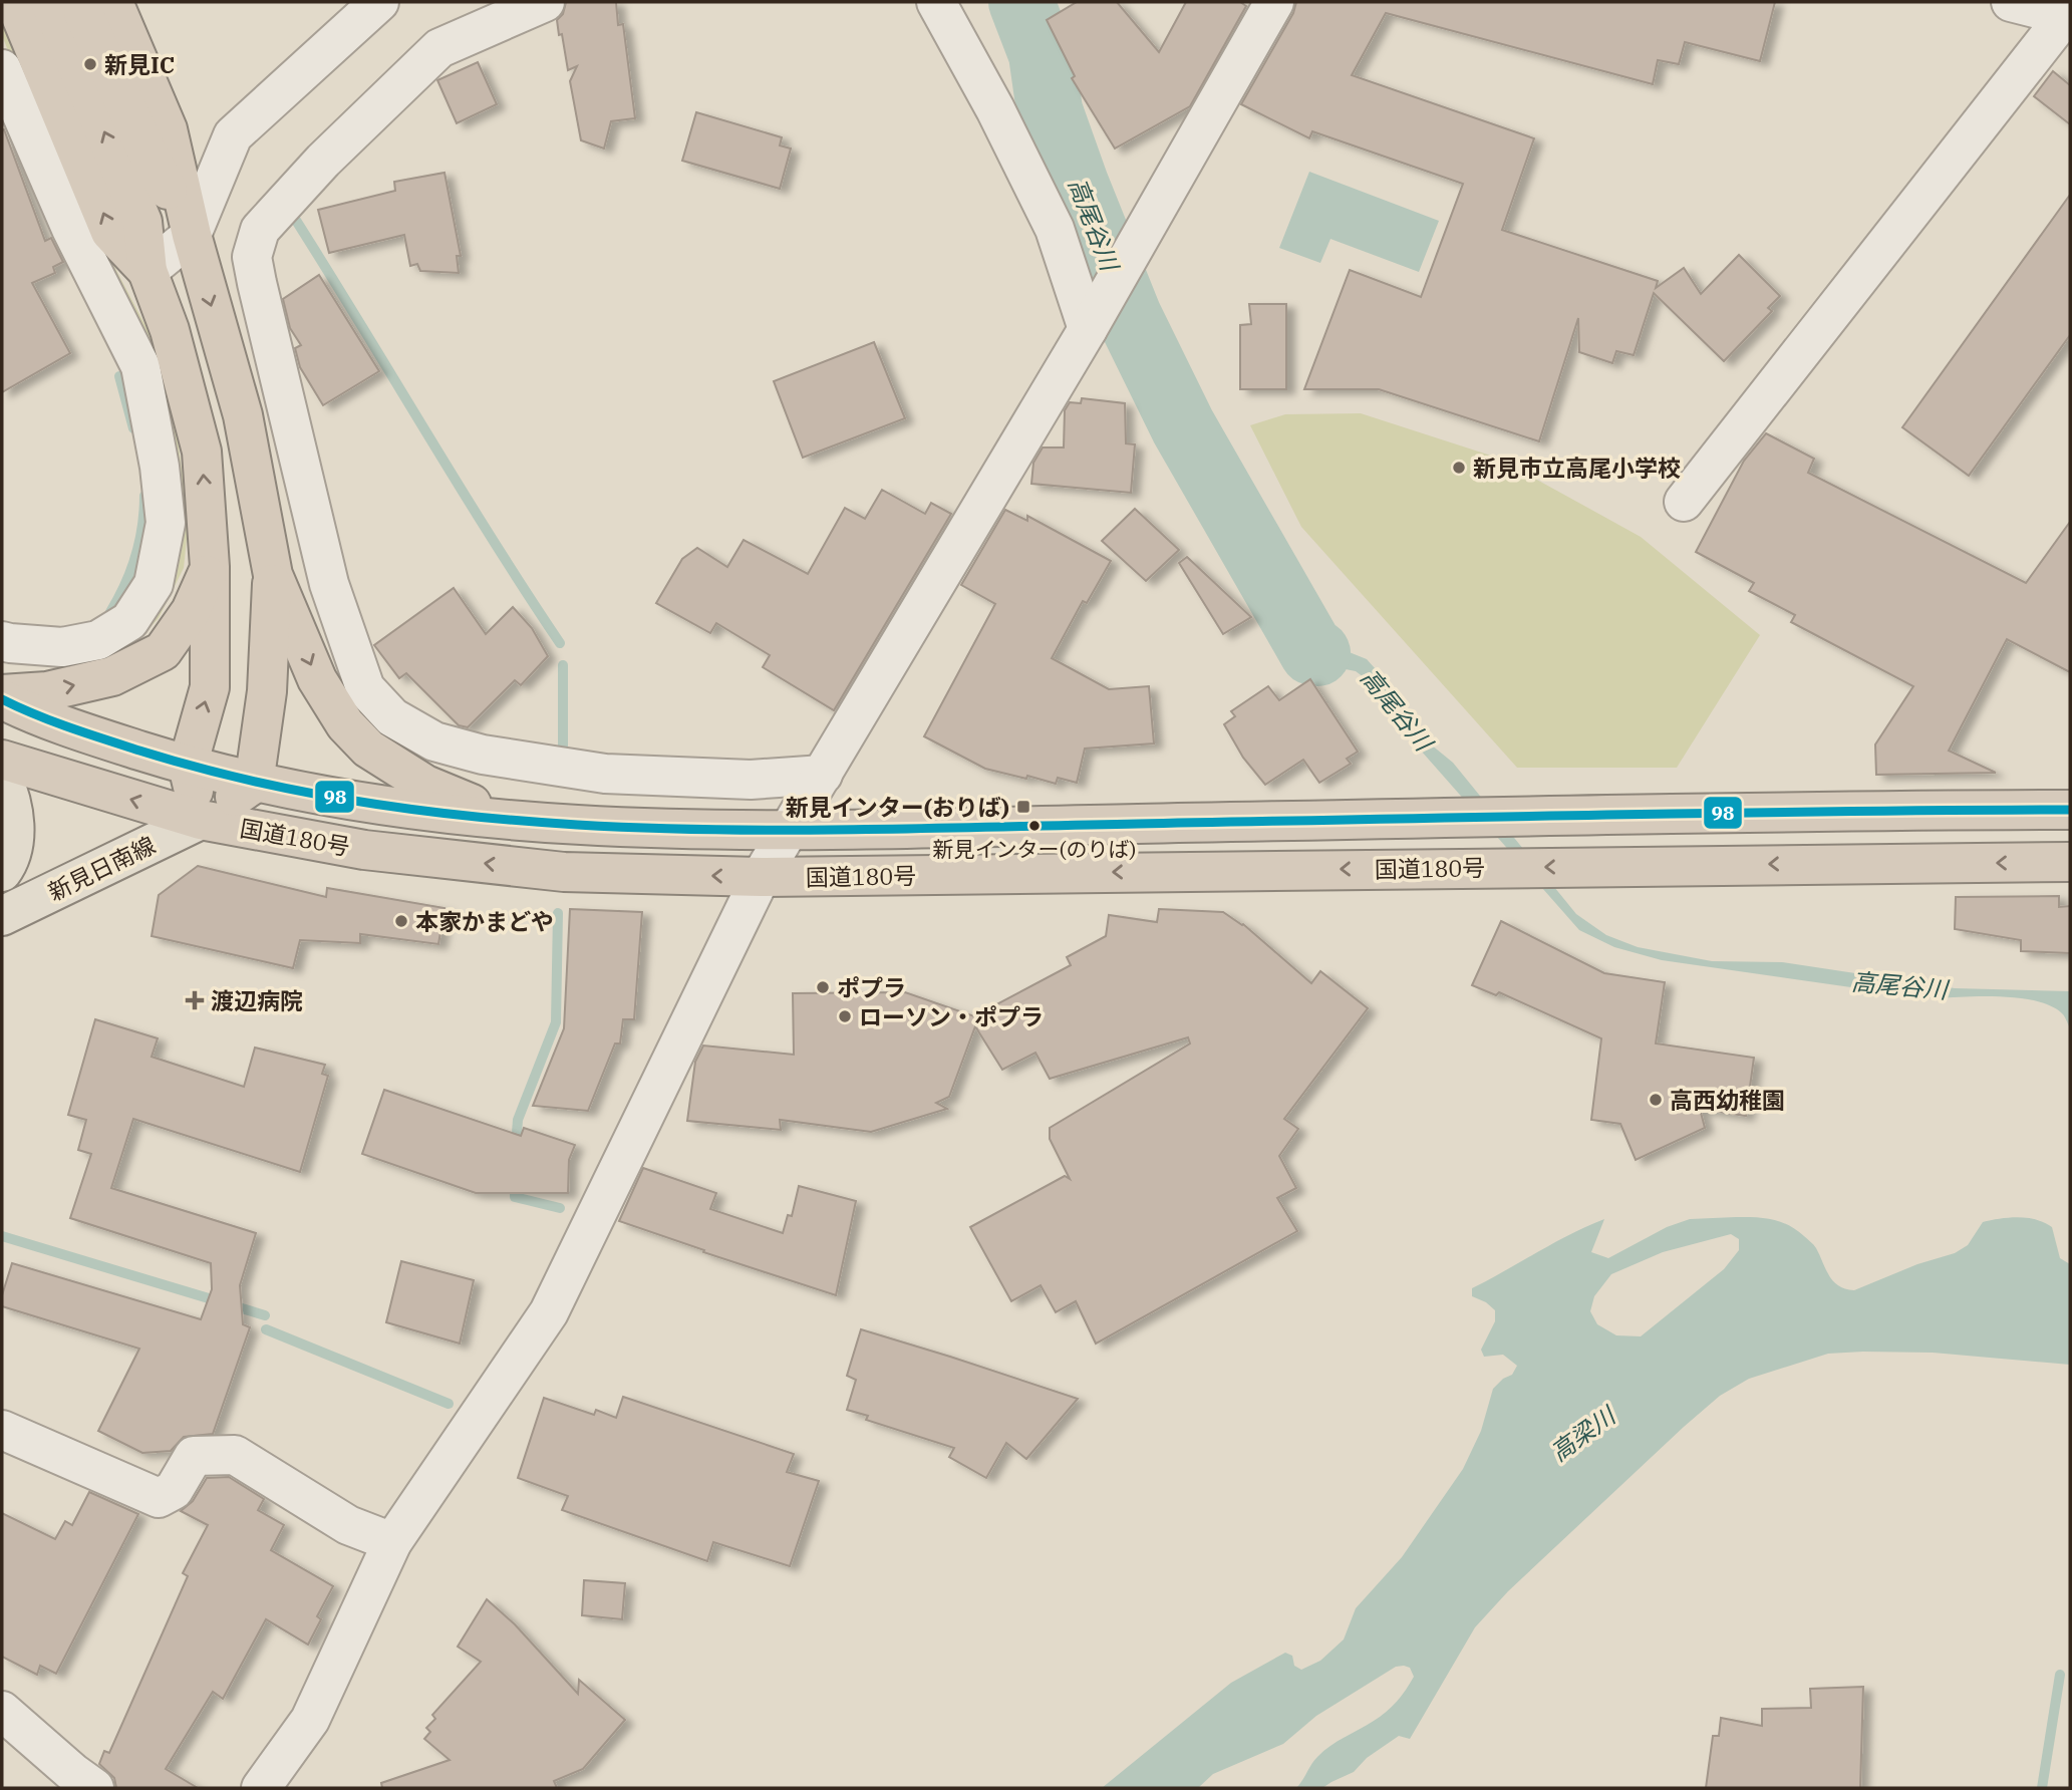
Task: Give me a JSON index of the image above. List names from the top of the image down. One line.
{"streets":{"highway":["国道180号"],"main road":["新見日南線"]},"crossings":[["国道180号","新見日南線"]],"water":["高尾谷川","高梁川"],"places":{"other":["新見IC","新見市立高尾小学校","新見インター(のりば)","本家かまどや","ポプラ","ローソン・ポプラ","高西幼稚園"],"transit":["新見インター(おりば)"],"health":["渡辺病院"]},"lines":["transit line 98"]}
